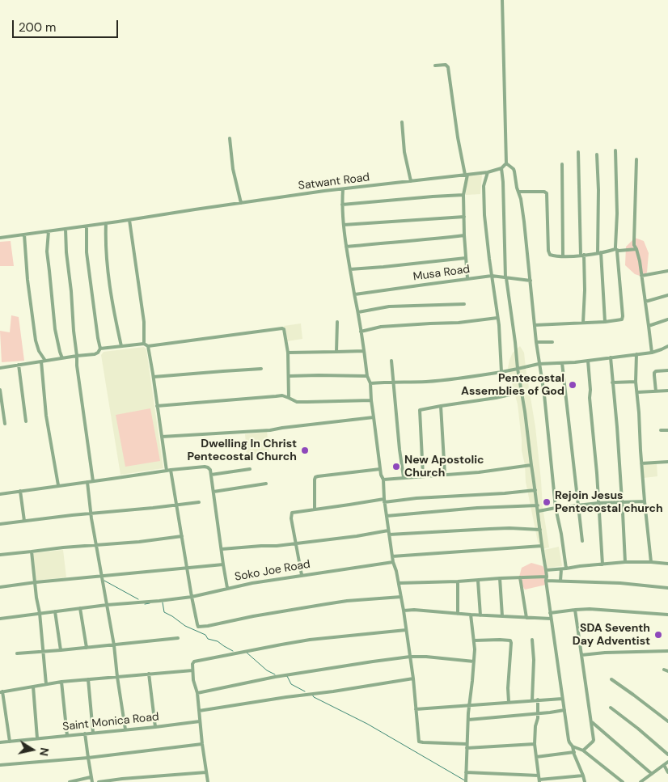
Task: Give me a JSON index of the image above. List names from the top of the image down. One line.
{"streets":{"street":["Satwant Road","Musa Road","Soko Joe Road","Saint Monica Road"]},"places":["Pentecostal Assemblies of God","Dwelling In Christ Pentecostal Church","New Apostolic Church","Rejoin Jesus Pentecostal church","SDA Seventh Day Adventist"],"scale_bar":"200 m","north":"right"}
